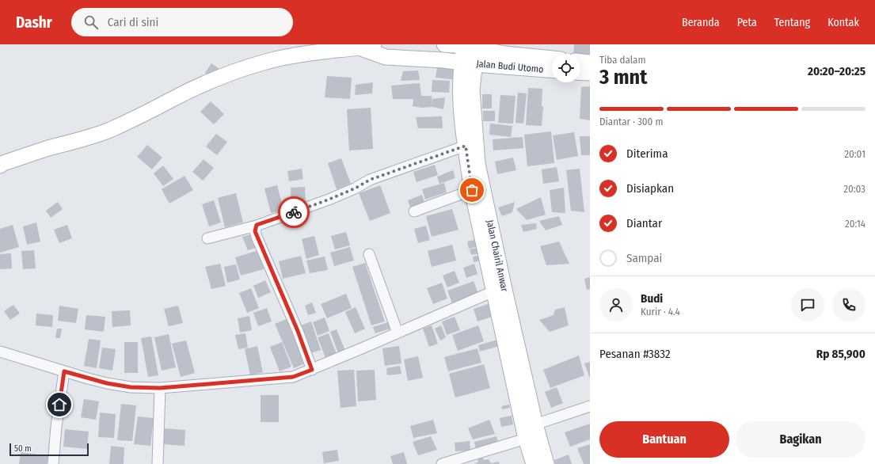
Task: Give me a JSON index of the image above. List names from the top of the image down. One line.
{"streets":{"main road":["Jalan Budi Utomo","Jalan Chairil Anwar"]},"crossings":[["Jalan Budi Utomo","Jalan Chairil Anwar"]],"scale_bar":"50 m","page":{"header":"Dashr","search":"Cari di sini","nav":["Beranda","Peta","Tentang","Kontak"],"heading":["3 mnt","Tiba dalam","20:20–20:25"],"panel":["Budi","Kurir · 4.4","Pesanan #3832","Rp 85,900"],"bar":"Diantar · 300 m","list":[["Diterima","20:01"],["Disiapkan","20:03"],["Diantar","20:14"],"Sampai"],"buttons":["Bantuan","Bagikan"],"scale":"50 m"}}
